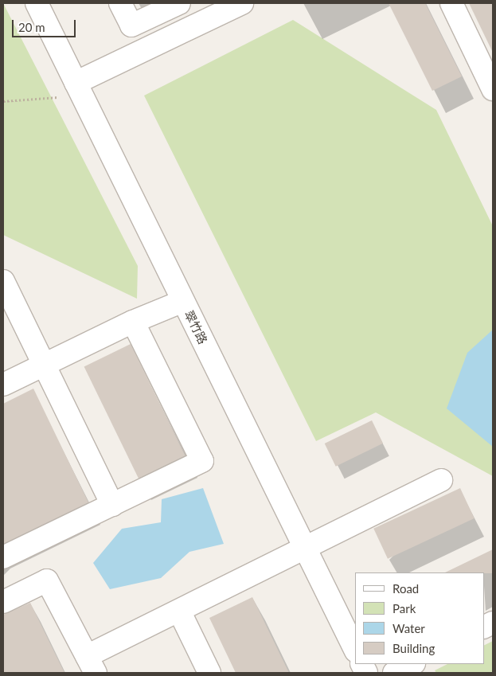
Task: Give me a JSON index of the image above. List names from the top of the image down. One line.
{"streets":{"street":["翠竹路"]},"legend":["Road","Park","Water","Building"],"scale_bar":"20 m"}
